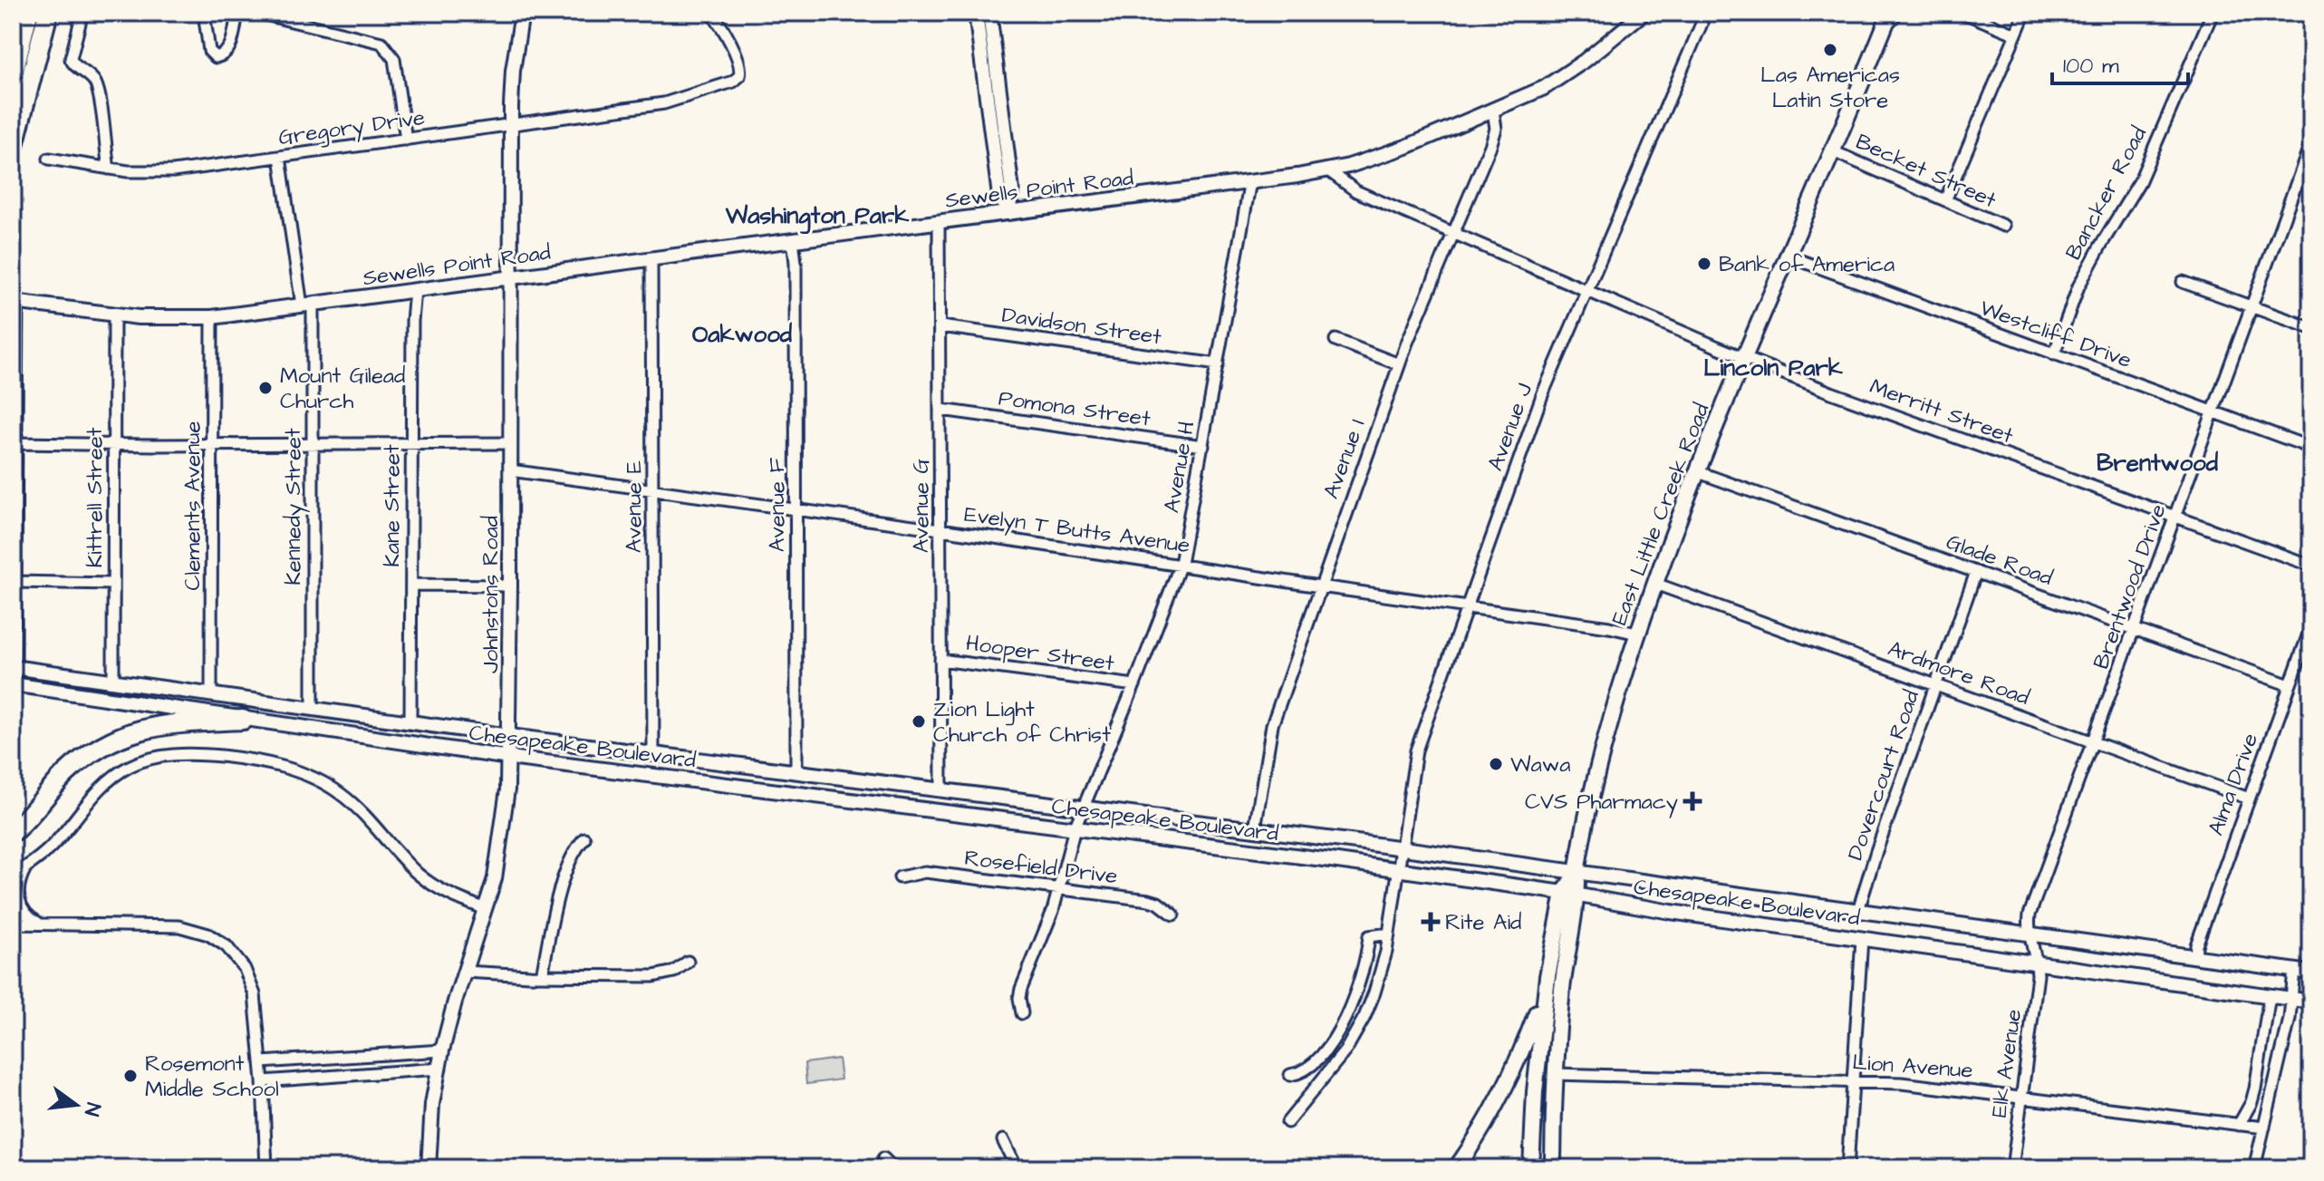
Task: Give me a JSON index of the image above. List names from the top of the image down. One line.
{"streets":{"main road":["Sewells Point Road","East Little Creek Road","Johnstons Road","Chesapeake Boulevard"],"street":["Gregory Drive","Becket Street","Bancker Road","Davidson Street","Westcliff Drive","Pomona Street","Merritt Street","Avenue J","Avenue I","Avenue H","Kittrell Street","Avenue F","Clements Avenue","Kane Street","Avenue G","Kennedy Street","Avenue E","Evelyn T Butts Avenue","Glade Road","Brentwood Drive","Hooper Street","Ardmore Road","Dovercourt Road","Alma Drive","Rosefield Drive","Elk Avenue","Lion Avenue"]},"crossings":[["Gregory Drive","Kennedy Street"],["Gregory Drive","Johnstons Road"],["Becket Street","East Little Creek Road"],["Sewells Point Road","Merritt Street"],["Sewells Point Road","Avenue I"],["Sewells Point Road","Avenue H"],["Sewells Point Road","Kittrell Street"],["Sewells Point Road","Avenue F"],["Sewells Point Road","Clements Avenue"],["Sewells Point Road","Kane Street"],["Sewells Point Road","Avenue G"],["Sewells Point Road","Kennedy Street"],["Sewells Point Road","Avenue E"],["Sewells Point Road","Johnstons Road"],["Bancker Road","Westcliff Drive"],["Davidson Street","Avenue H"],["Davidson Street","Avenue G"],["Westcliff Drive","East Little Creek Road"],["Westcliff Drive","Brentwood Drive"],["Pomona Street","Avenue H"],["Pomona Street","Avenue G"],["Merritt Street","Avenue J"],["Merritt Street","Avenue I"],["Merritt Street","East Little Creek Road"],["Merritt Street","Brentwood Drive"],["Avenue J","Evelyn T Butts Avenue"],["Avenue J","Chesapeake Boulevard"],["Avenue I","Evelyn T Butts Avenue"],["Avenue I","Chesapeake Boulevard"],["Avenue H","Evelyn T Butts Avenue"],["Avenue H","Hooper Street"],["Avenue H","Chesapeake Boulevard"],["Avenue H","Rosefield Drive"],["Kittrell Street","Chesapeake Boulevard"],["Avenue F","Evelyn T Butts Avenue"],["Avenue F","Chesapeake Boulevard"],["Clements Avenue","Chesapeake Boulevard"],["Kane Street","Chesapeake Boulevard"],["Avenue G","Evelyn T Butts Avenue"],["Avenue G","Hooper Street"],["Avenue G","Chesapeake Boulevard"],["Kennedy Street","Chesapeake Boulevard"],["Avenue E","Evelyn T Butts Avenue"],["Avenue E","Chesapeake Boulevard"],["East Little Creek Road","Evelyn T Butts Avenue"],["East Little Creek Road","Glade Road"],["East Little Creek Road","Ardmore Road"],["East Little Creek Road","Chesapeake Boulevard"],["East Little Creek Road","Lion Avenue"],["Evelyn T Butts Avenue","Johnstons Road"],["Glade Road","Brentwood Drive"],["Glade Road","Dovercourt Road"],["Glade Road","Alma Drive"],["Brentwood Drive","Ardmore Road"],["Brentwood Drive","Chesapeake Boulevard"],["Brentwood Drive","Elk Avenue"],["Johnstons Road","Chesapeake Boulevard"],["Ardmore Road","Dovercourt Road"],["Ardmore Road","Alma Drive"],["Chesapeake Boulevard","Dovercourt Road"],["Chesapeake Boulevard","Alma Drive"],["Chesapeake Boulevard","Elk Avenue"],["Elk Avenue","Lion Avenue"]],"districts":["Washington Park","Oakwood","Lincoln Park","Brentwood"],"places":{"other":["Las Americas Latin Store","Bank of America","Mount Gilead Church","Zion Light Church of Christ","Wawa","Rosemont Middle School"],"health":["CVS Pharmacy","Rite Aid"]},"scale_bar":"100 m","north":"right"}
